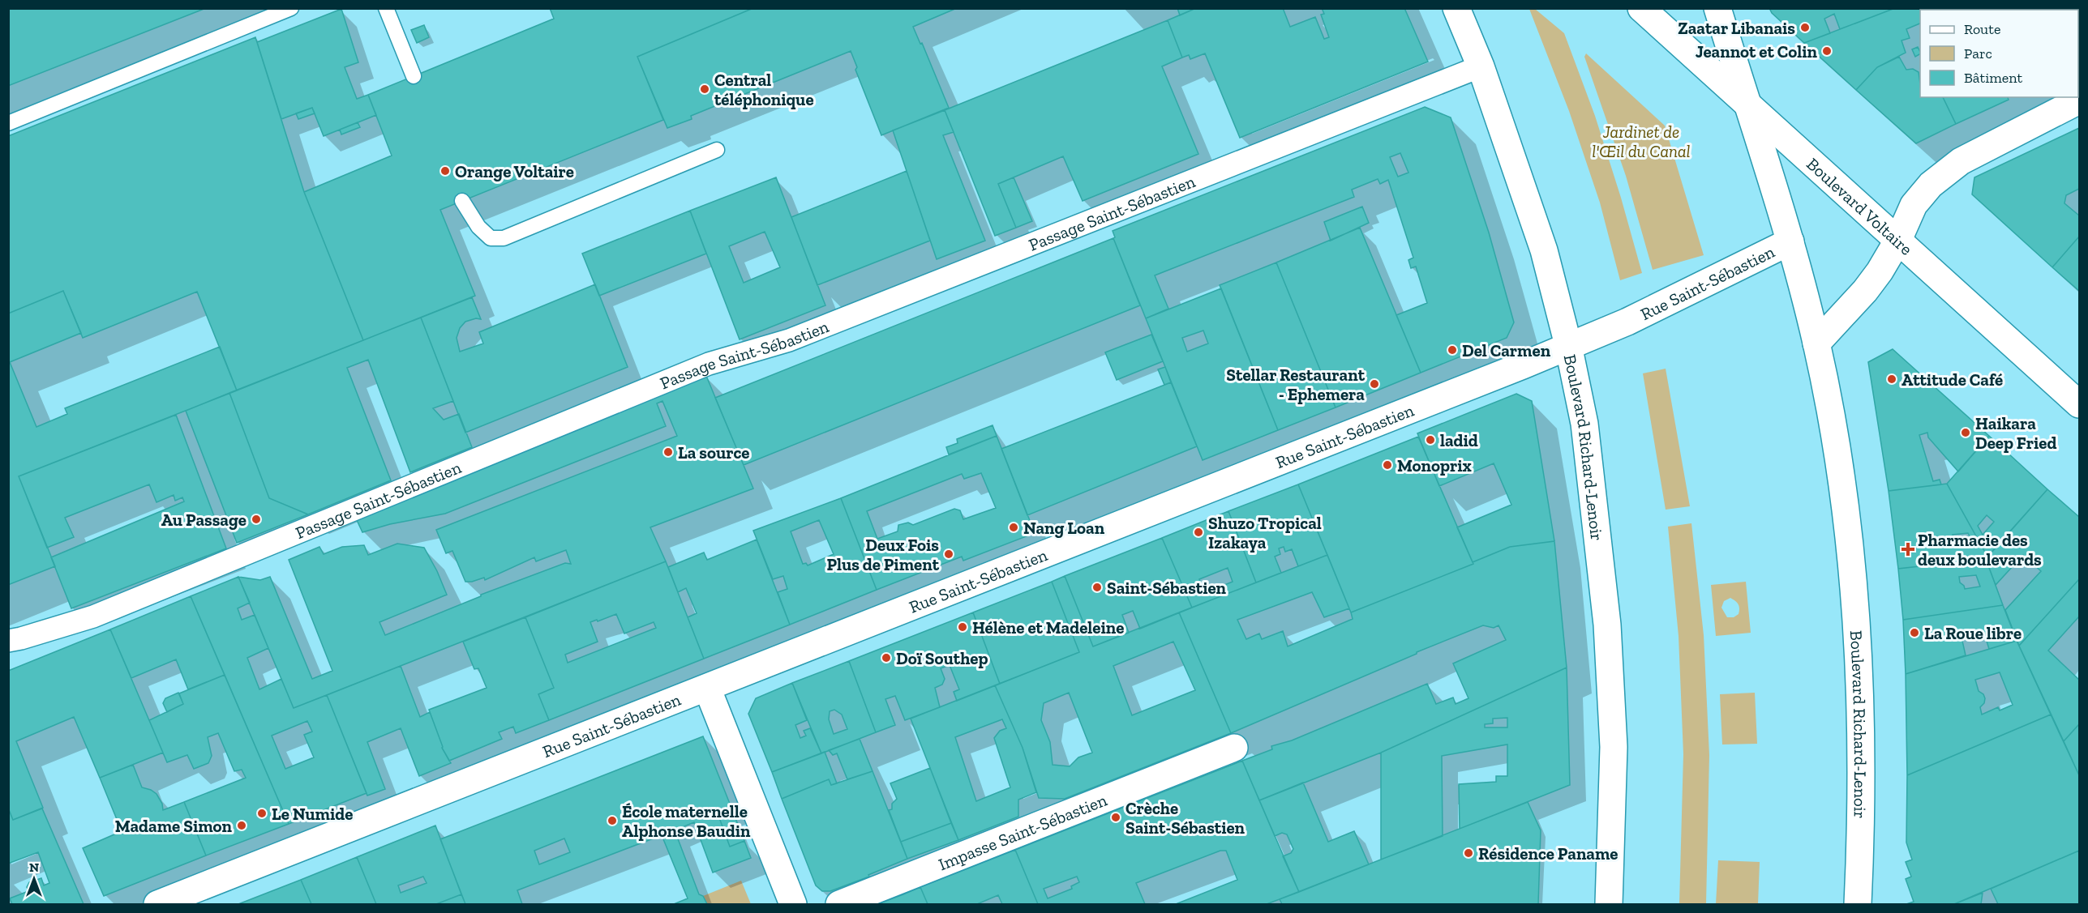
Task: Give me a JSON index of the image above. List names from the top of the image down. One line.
{"streets":{"street":["Boulevard Voltaire","Passage Saint-Sébastien","Rue Saint-Sébastien","Boulevard Richard-Lenoir","Impasse Saint-Sébastien"]},"crossings":[["Boulevard Voltaire","Boulevard Richard-Lenoir"],["Passage Saint-Sébastien","Boulevard Richard-Lenoir"],["Rue Saint-Sébastien","Boulevard Richard-Lenoir"]],"parks":["Jardinet de l'Œil du Canal"],"places":{"other":["Zaatar Libanais","Jeannot et Colin","Central téléphonique","Orange Voltaire","Del Carmen","Attitude Café","Stellar Restaurant - Ephemera","Haikara Deep Fried","ladid","La source","Monoprix","Au Passage","Nang Loan","Shuzo Tropical Izakaya","Deux Fois Plus de Piment","Saint-Sébastien","Hélène et Madeleine","La Roue libre","Doï Southep","Le Numide","Crèche Saint-Sébastien","École maternelle Alphonse Baudin","Madame Simon","Résidence Paname"],"health":["Pharmacie des deux boulevards"]},"legend":["Route","Parc","Bâtiment"],"north":"top"}
